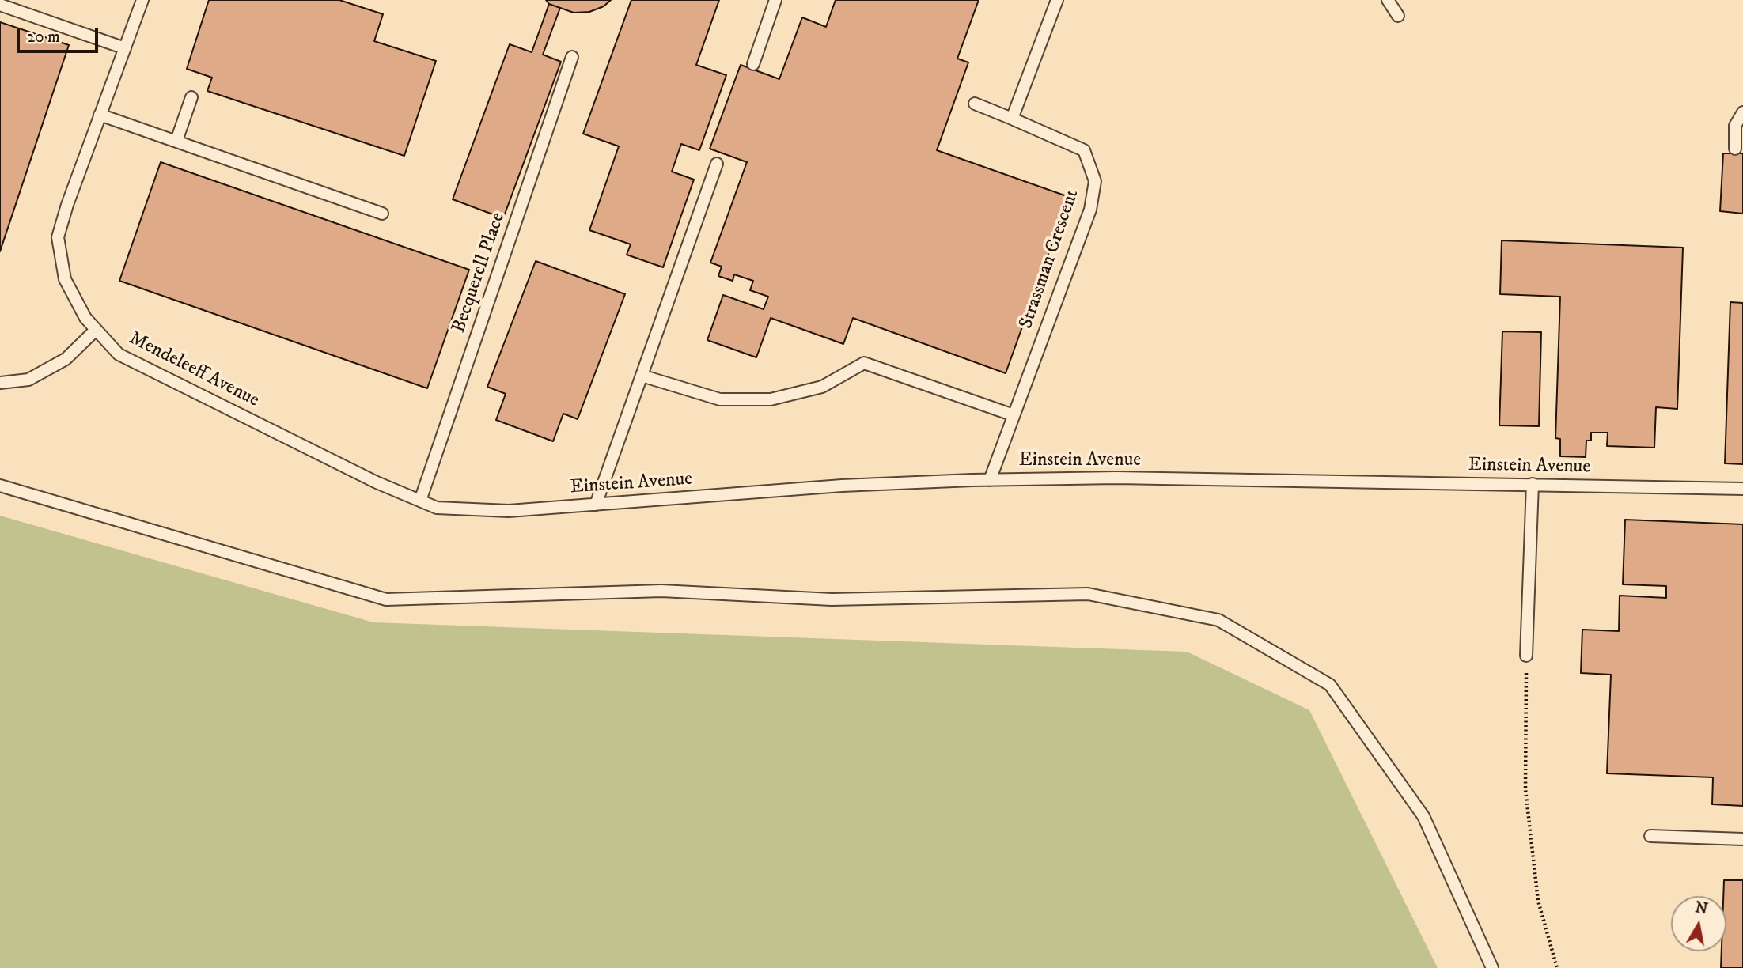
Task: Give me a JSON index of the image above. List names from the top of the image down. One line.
{"streets":{"lane":["Strassman Crescent","Becquerell Place","Mendeleeff Avenue","Einstein Avenue"]},"crossings":[["Strassman Crescent","Einstein Avenue"],["Becquerell Place","Mendeleeff Avenue"],["Becquerell Place","Einstein Avenue"],["Mendeleeff Avenue","Einstein Avenue"]],"scale_bar":"20 m","north":"top"}
